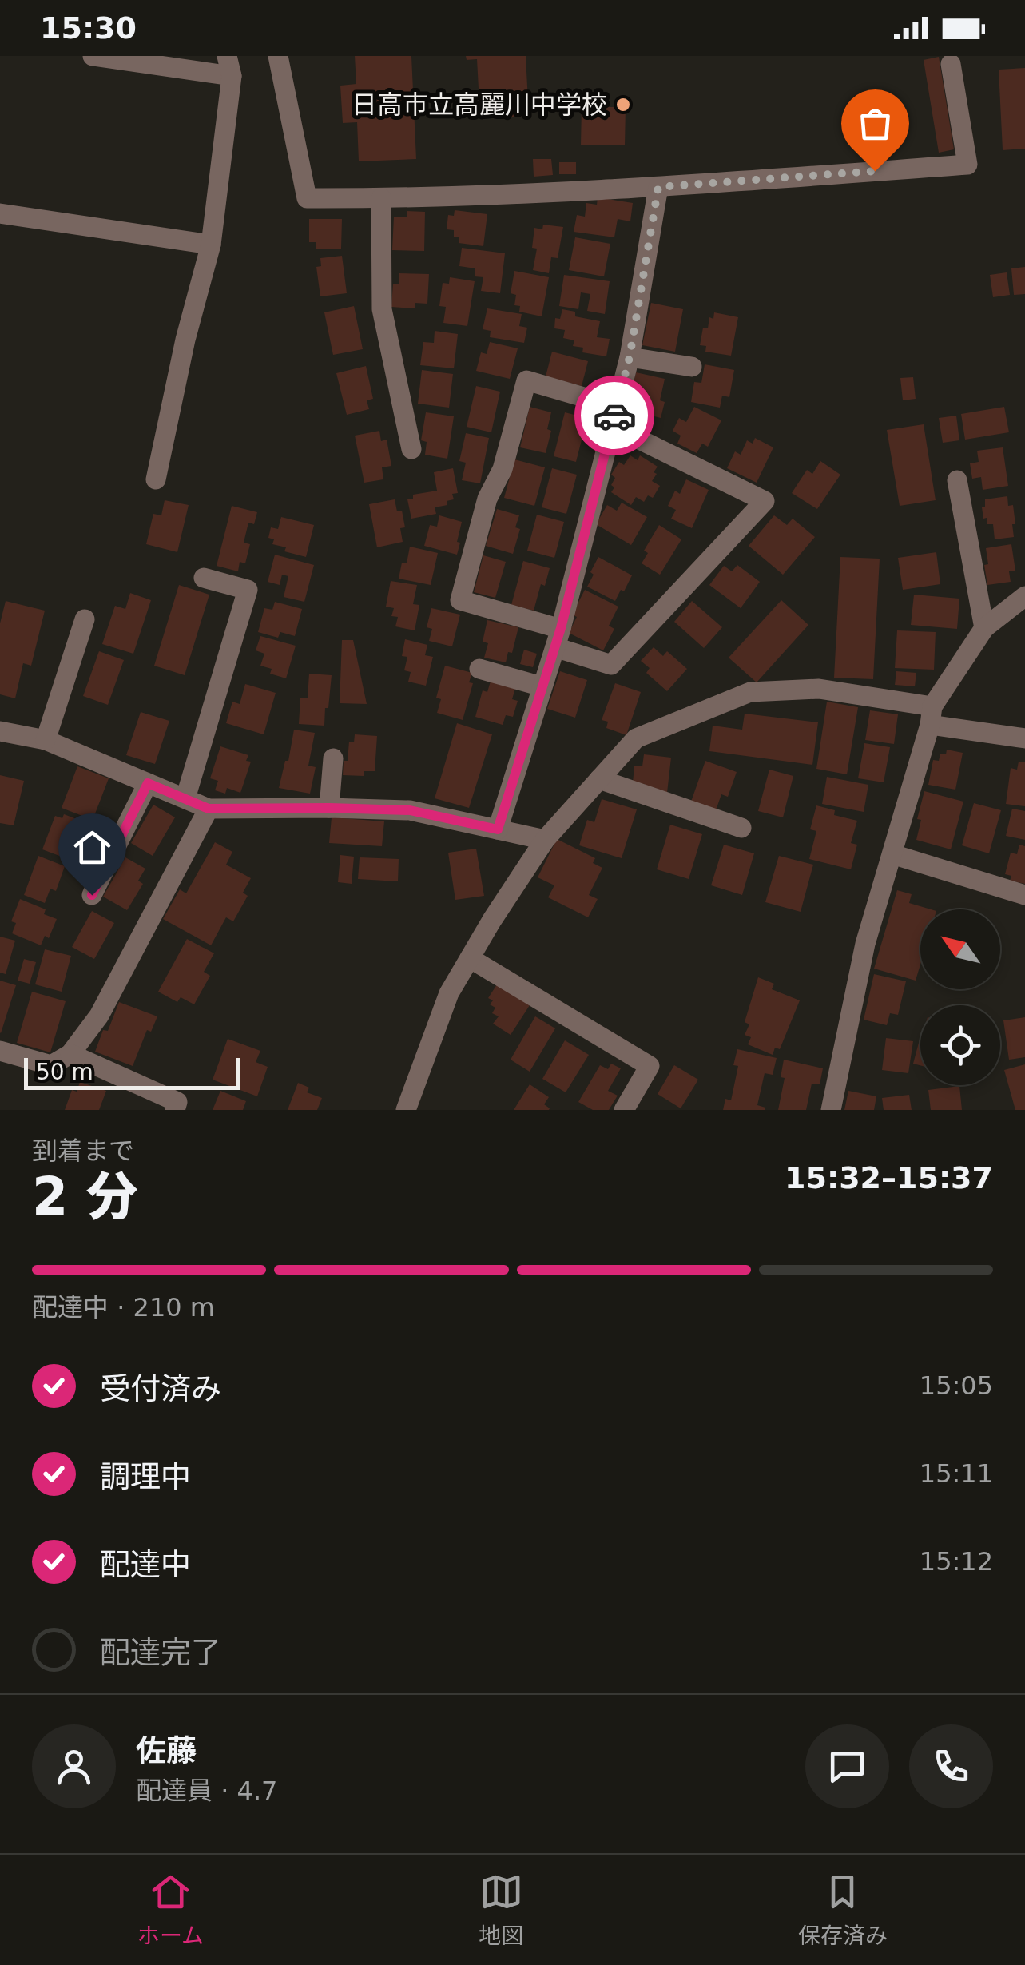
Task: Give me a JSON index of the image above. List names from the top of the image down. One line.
{"places":["日高市立高麗川中学校"],"scale_bar":"50 m","north":"top left","page":{"status":"15:30","scale":"50 m","heading":["2 分","到着まで","15:32–15:37"],"panel":["佐藤","配達員 · 4.7"],"bar":"配達中 · 210 m","list":[["受付済み","15:05"],["調理中","15:11"],["配達中","15:12"],"配達完了"],"tabs":["ホーム","地図","保存済み"]}}
